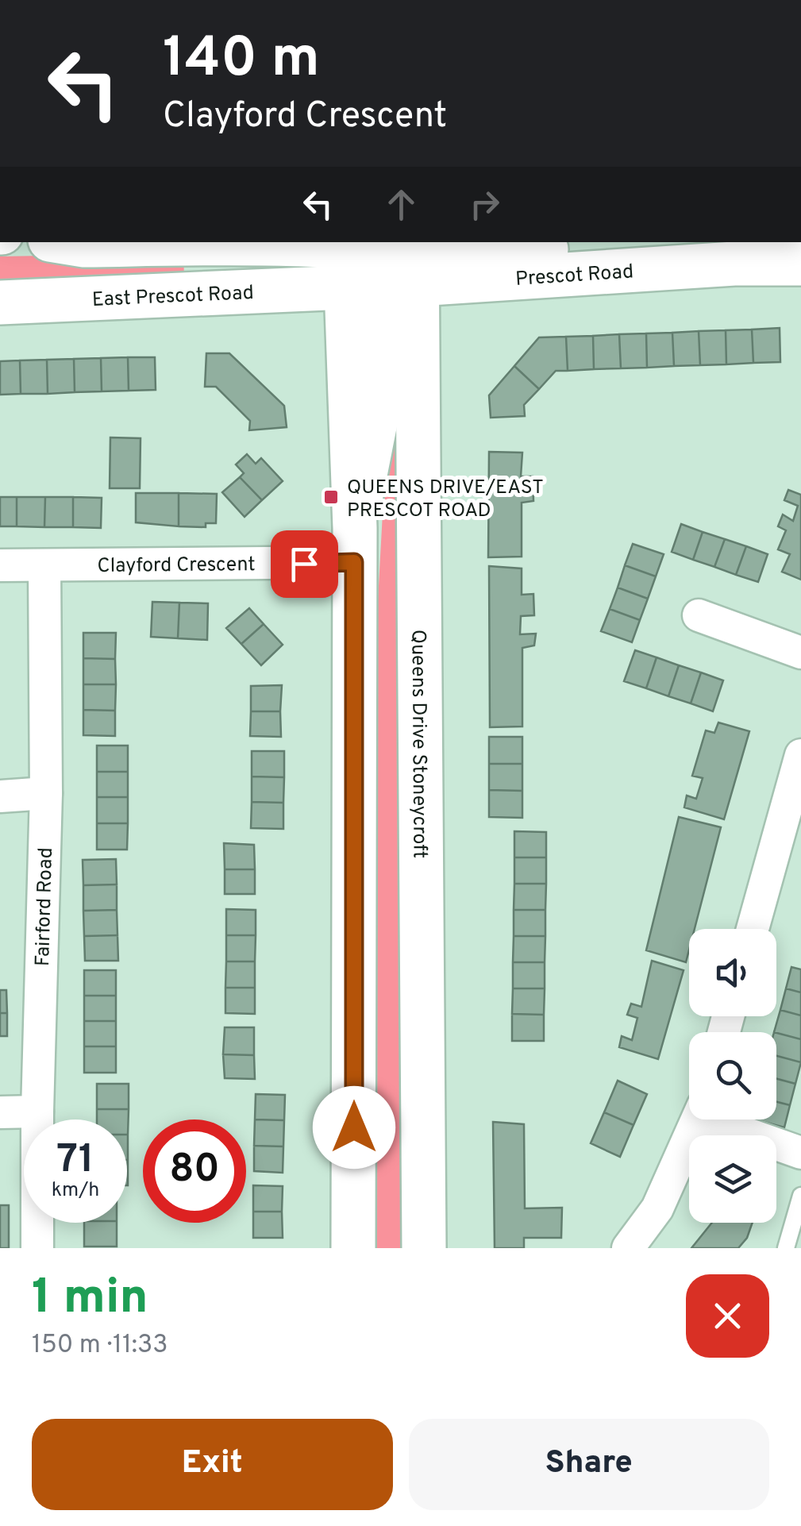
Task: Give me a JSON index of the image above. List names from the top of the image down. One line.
{"streets":{"main road":["Prescot Road","East Prescot Road","Queens Drive Stoneycroft"],"street":["Clayford Crescent","Fairford Road"]},"crossings":[["Prescot Road","East Prescot Road"],["Prescot Road","Queens Drive Stoneycroft"],["East Prescot Road","Queens Drive Stoneycroft"],["Clayford Crescent","Fairford Road"]],"places":{"transit":["QUEENS DRIVE/EAST PRESCOT ROAD"]},"page":{"turn":["140 m","Clayford Crescent"],"speed":"71 km/h","limit":"80","heading":["1 min","150 m · 11:33"],"buttons":["Exit","Share"]}}
